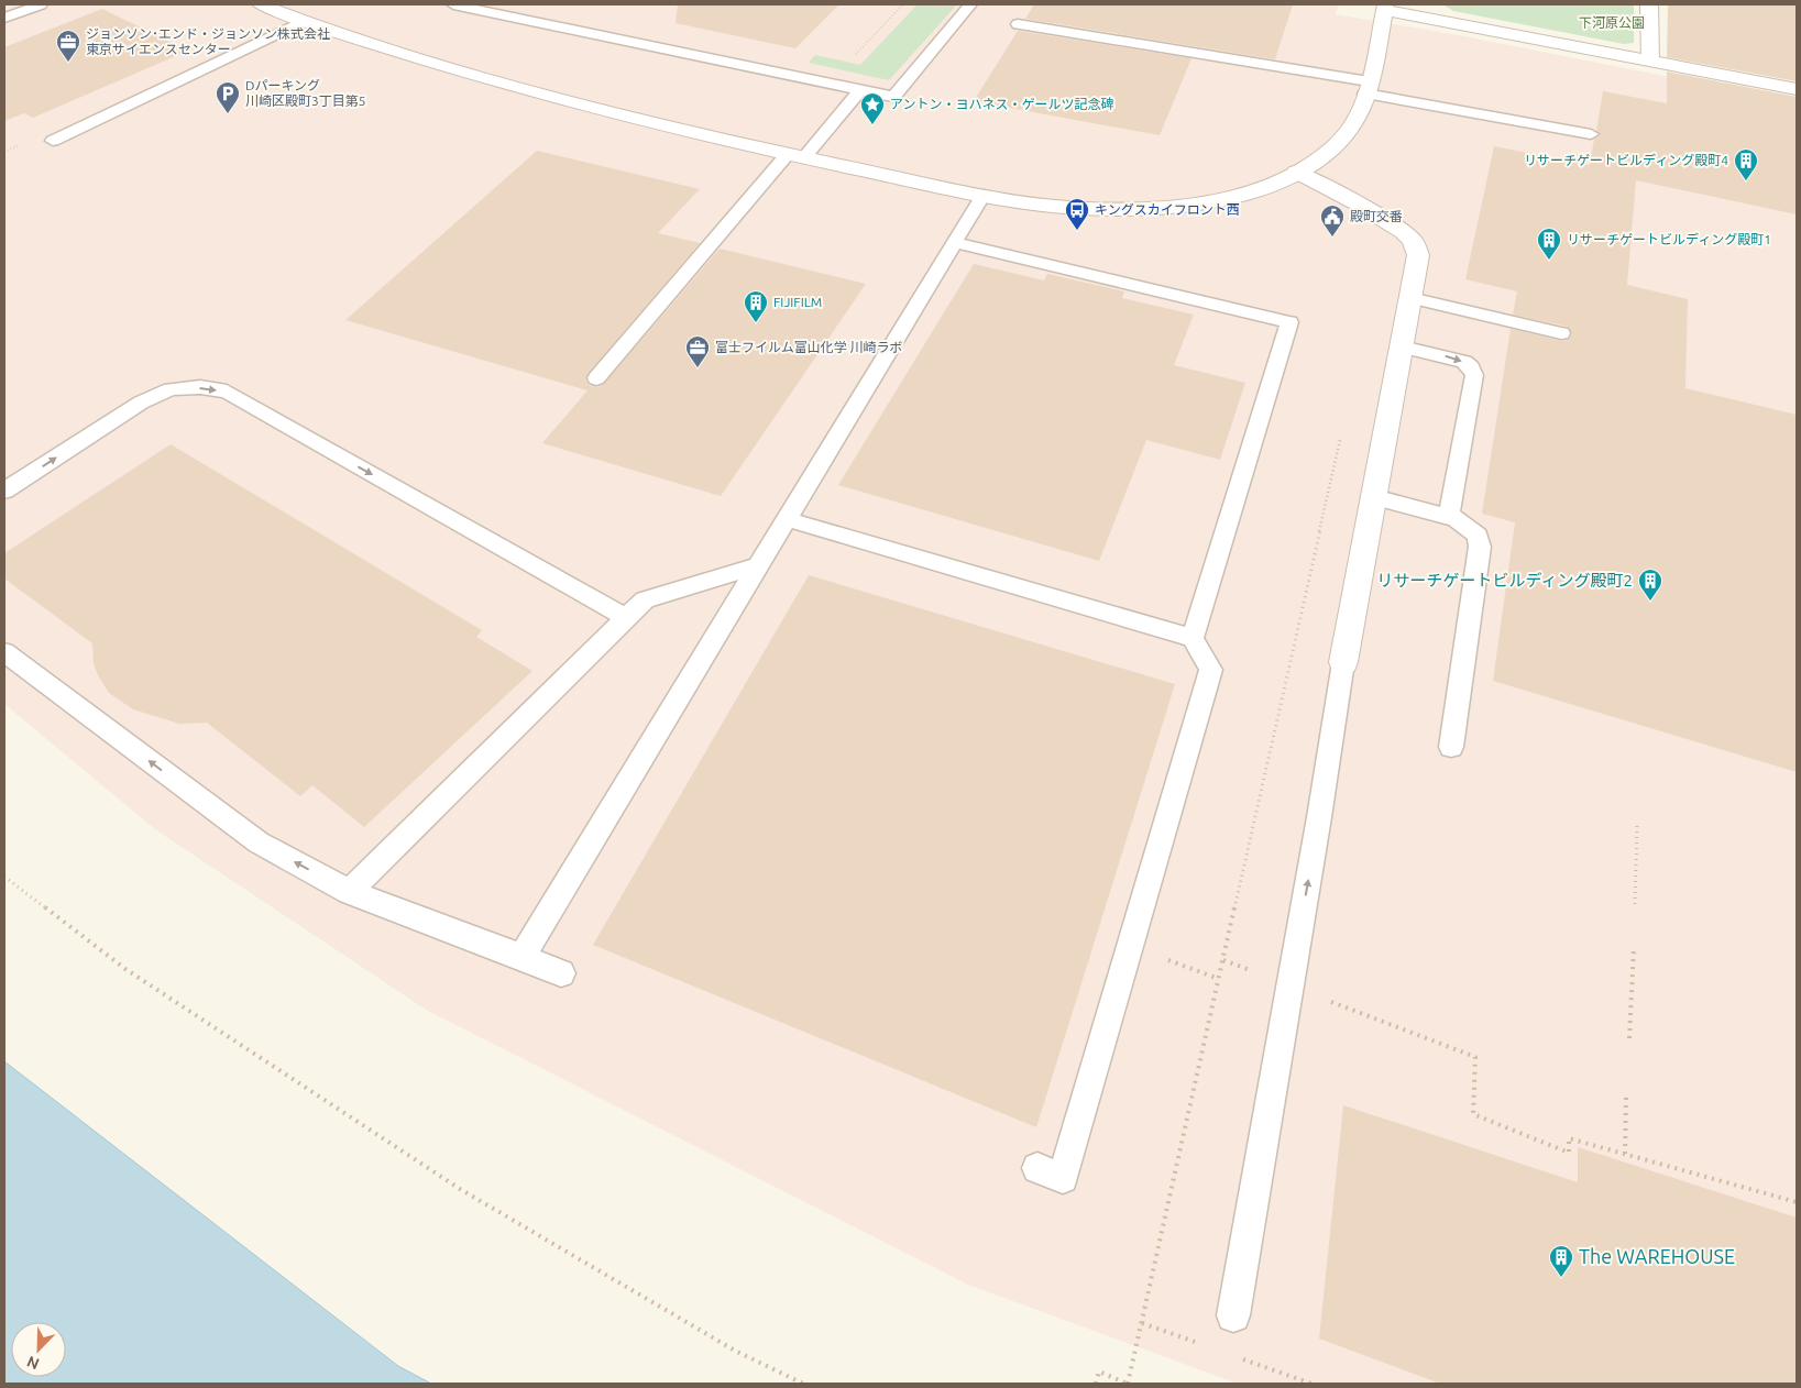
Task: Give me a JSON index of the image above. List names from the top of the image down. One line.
{"parks":["下河原公園"],"places":{"office":["ジョンソン･エンド・ジョンソン株式会社 東京サイエンスセンター","富士フイルム富山化学 川崎ラボ"],"parking":["Dパーキング 川崎区殿町3丁目第5"],"place":["アントン・ヨハネス・ゲールツ記念碑"],"building":["リサーチゲートビルディング殿町4","リサーチゲートビルディング殿町1","FIJIFILM","リサーチゲートビルディング殿町2","The WAREHOUSE"],"bus stop":["キングスカイフロント西"],"public building":["殿町交番"]},"north":"bottom left"}
